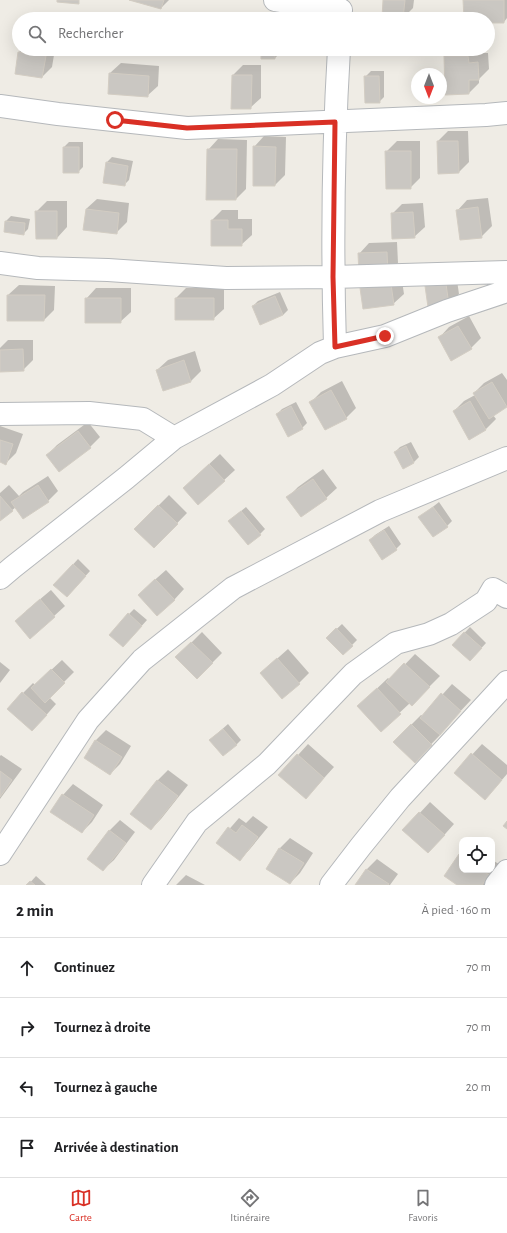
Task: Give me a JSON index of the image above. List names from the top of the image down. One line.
{"north":"bottom","page":{"search":"Rechercher","heading":["2 min","À pied · 160 m"],"list":[["Continuez","70 m"],["Tournez à droite","70 m"],["Tournez à gauche","20 m"],"Arrivée à destination"],"nav":["Carte","Itinéraire","Favoris"]}}
